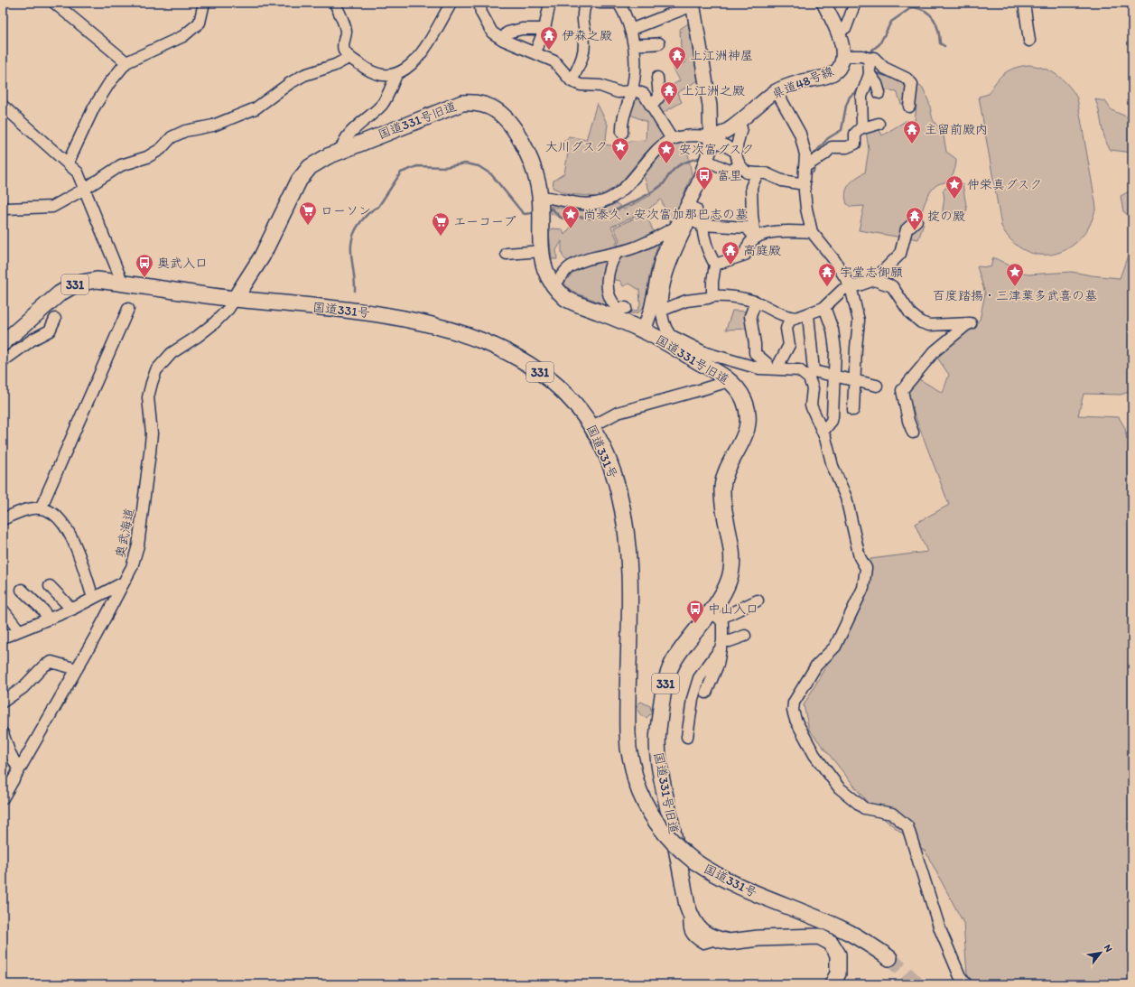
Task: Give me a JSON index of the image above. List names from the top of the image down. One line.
{"streets":{"highway":["国道331号旧道","331","国道331号"],"main road":["県道48号線"],"street":["奥武海道"]},"crossings":[["国道331号旧道","国道331号"],["国道331号旧道","奥武海道"],["国道331号","奥武海道"]],"places":{"temple":["伊森之殿","上江洲神屋","上江洲之殿","主留前殿内","掟の殿","高庭殿","宇堂志御願"],"place":["大川グスク","安次富グスク","仲栄真グスク","尚泰久・安次富加那巴志の墓","百度踏揚・三津葉多武喜の墓"],"bus stop":["富里","奥武入口","中山入口"],"supermarket":["ローソン","エーコープ"]},"north":"top right"}
